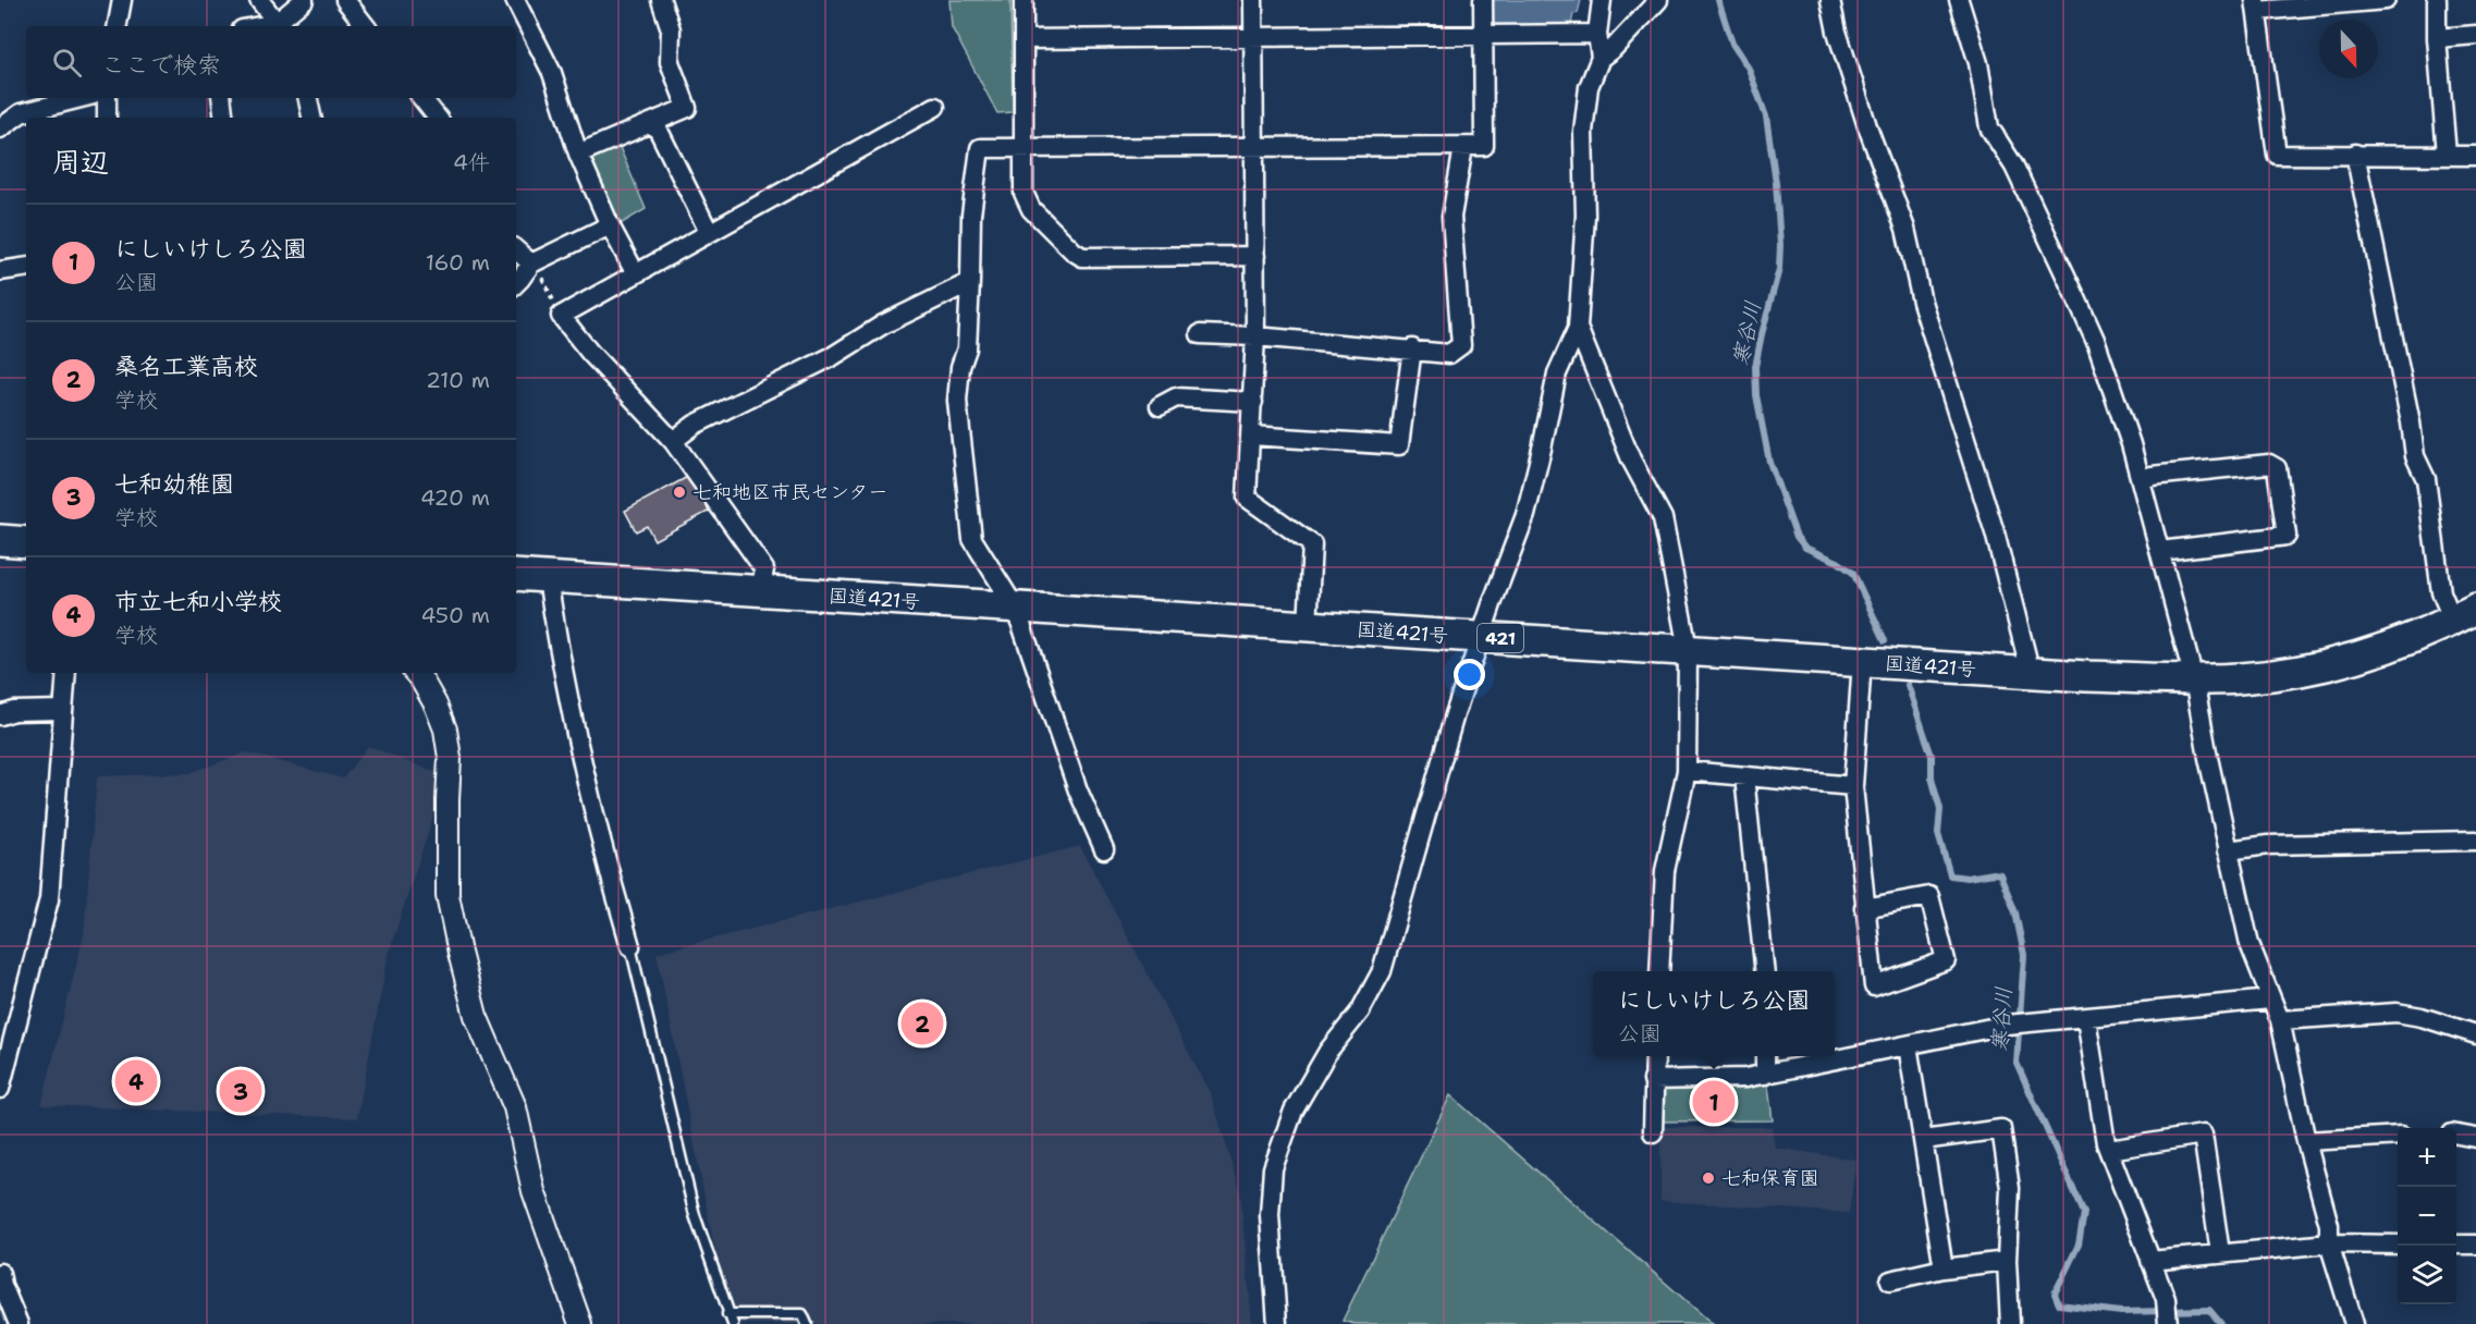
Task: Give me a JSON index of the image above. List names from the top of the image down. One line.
{"streets":{"highway":["国道421号","421"]},"water":["寒谷川"],"places":["七和地区市民センター","七和保育園"],"north":"bottom","page":{"search":"ここで検索","heading":["周辺","4件"],"list":[{"mark":"1","name":"にしいけしろ公園","note":"公園","value":"160 m"},{"mark":"2","name":"桑名工業高校","note":"学校","value":"210 m"},{"mark":"3","name":"七和幼稚園","note":"学校","value":"420 m"},{"mark":"4","name":"市立七和小学校","note":"学校","value":"450 m"}],"popup":["にしいけしろ公園","公園"],"pins":["2","4","3","1"],"map_buttons":["+","−"]}}
